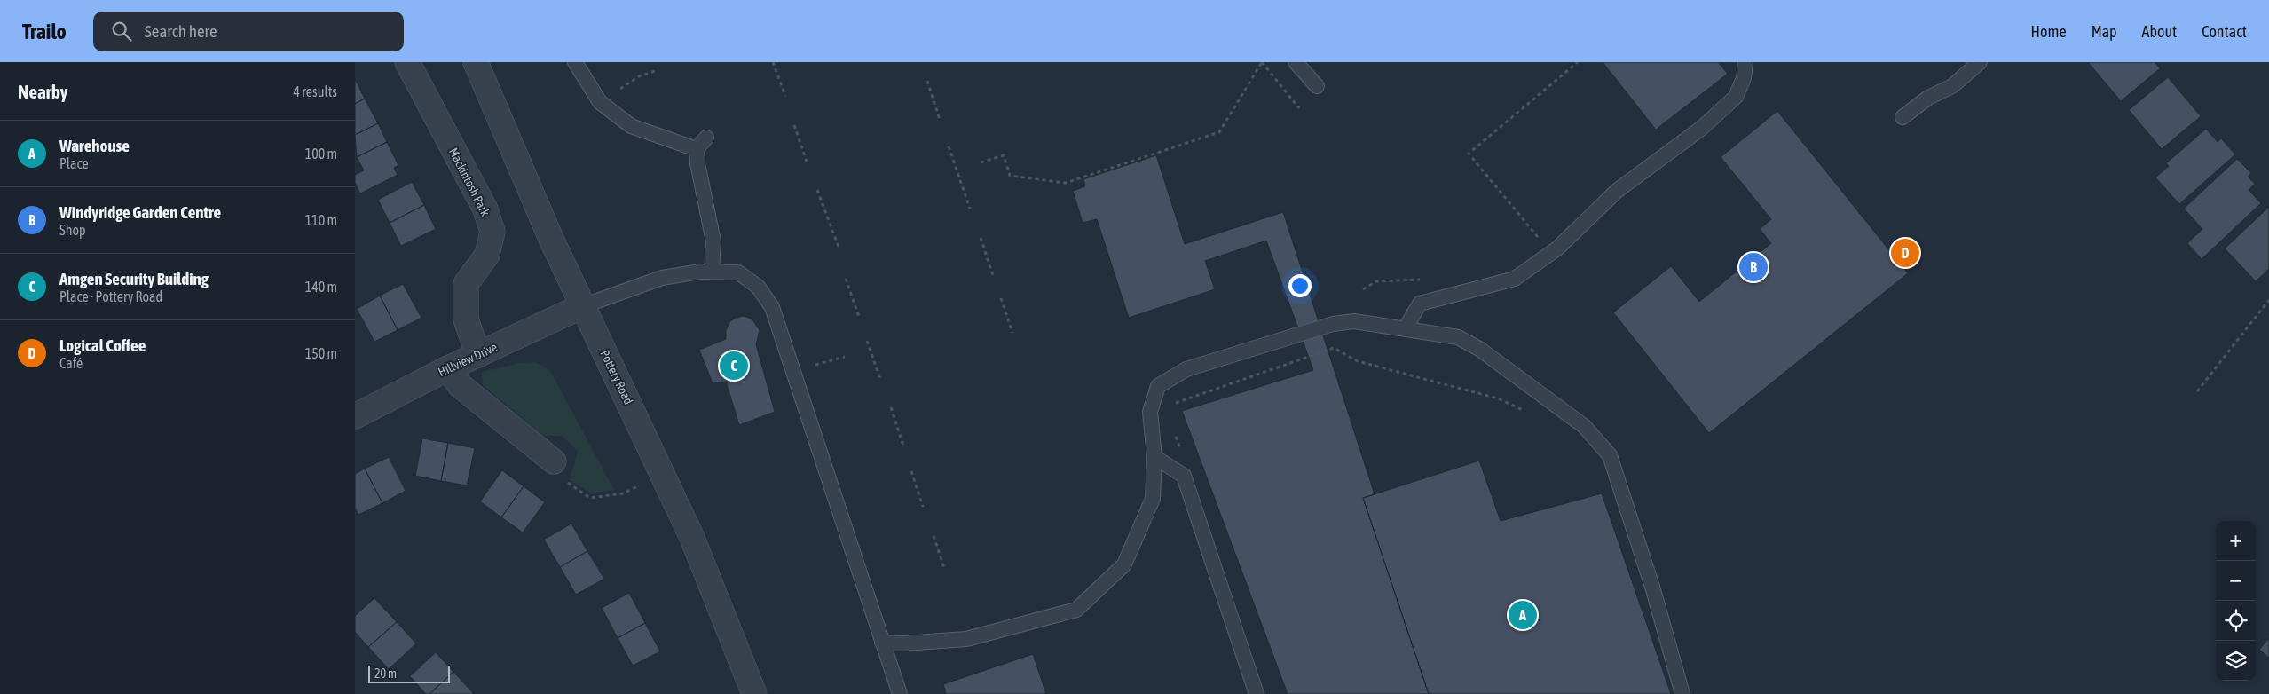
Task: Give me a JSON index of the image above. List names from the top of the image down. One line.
{"streets":{"street":["Mackintosh Park","Hillview Drive","Pottery Road"]},"crossings":[["Mackintosh Park","Hillview Drive"],["Hillview Drive","Pottery Road"]],"scale_bar":"20 m","page":{"header":"Trailo","search":"Search here","nav":["Home","Map","About","Contact"],"heading":["Nearby","4 results"],"list":[{"mark":"A","name":"Warehouse","note":"Place","value":"100 m"},{"mark":"B","name":"Windyridge Garden Centre","note":"Shop","value":"110 m"},{"mark":"C","name":"Amgen Security Building","note":"Place · Pottery Road","value":"140 m"},{"mark":"D","name":"Logical Coffee","note":"Café","value":"150 m"}],"pins":["D","B","C","A"],"map_buttons":["+","−"],"scale":"20 m"}}
